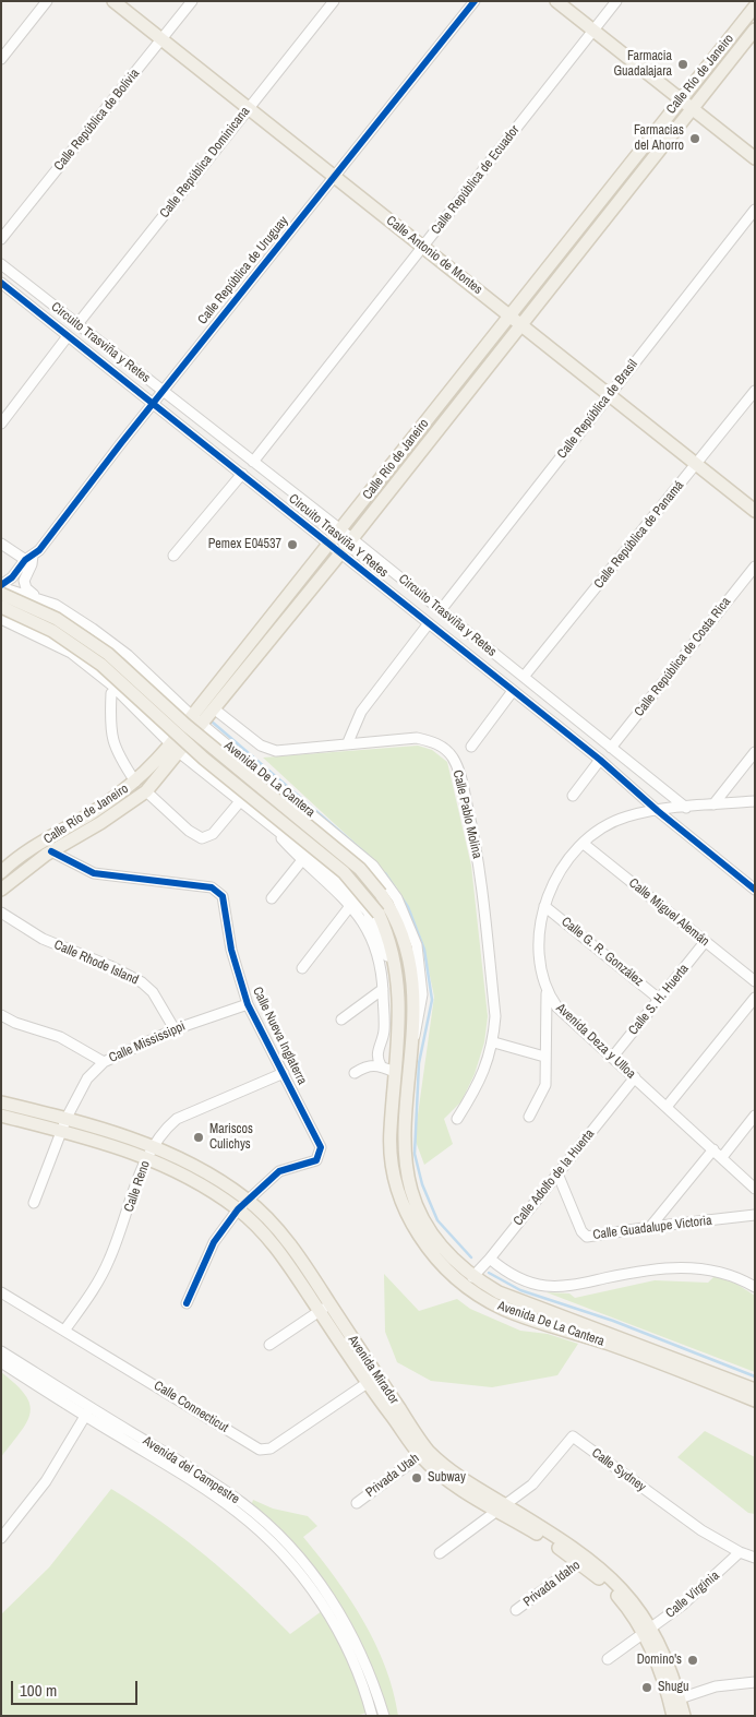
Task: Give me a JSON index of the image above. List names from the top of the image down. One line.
{"streets":{"main road":["Calle Río de Janeiro","Calle Antonio de Montes","Avenida De La Cantera","Avenida Mirador"],"street":["Calle República de Bolivia","Calle República Dominicana","Calle República de Ecuador","Calle República de Uruguay","Circuito Trasviña y Retes","Calle República de Brasil","Calle República de Panamá","Circuito Trasviña Y Retes","Calle República de Costa Rica","Calle Pablo Molina","Calle Miguel Alemán","Calle G. R. González","Calle Rhode Island","Calle S. H. Huerta","Calle Nueva Inglaterra","Avenida Deza y Ulloa","Calle Mississippi","Calle Adolfo de la Huerta","Calle Reno","Calle Guadalupe Victoria","Calle Connecticut","Avenida del Campestre","Calle Sydney","Privada Utah","Privada Idaho","Calle Virginia"]},"crossings":[["Calle Río de Janeiro","Calle Antonio de Montes"],["Calle Río de Janeiro","Circuito Trasviña y Retes"],["Calle Río de Janeiro","Circuito Trasviña Y Retes"],["Calle Río de Janeiro","Avenida De La Cantera"],["Calle Río de Janeiro","Calle Pablo Molina"],["Calle Río de Janeiro","Calle Nueva Inglaterra"],["Calle República de Bolivia","Calle Antonio de Montes"],["Calle República Dominicana","Calle Antonio de Montes"],["Calle República Dominicana","Circuito Trasviña y Retes"],["Calle República de Ecuador","Calle Antonio de Montes"],["Calle República de Ecuador","Circuito Trasviña y Retes"],["Calle Antonio de Montes","Calle República de Uruguay"],["Calle Antonio de Montes","Calle República de Brasil"],["Calle Antonio de Montes","Calle República de Panamá"],["Calle República de Uruguay","Circuito Trasviña y Retes"],["Calle República de Uruguay","Circuito Trasviña Y Retes"],["Calle República de Uruguay","Avenida De La Cantera"],["Circuito Trasviña y Retes","Calle República de Brasil"],["Circuito Trasviña y Retes","Calle República de Panamá"],["Circuito Trasviña y Retes","Calle República de Costa Rica"],["Circuito Trasviña y Retes","Avenida Deza y Ulloa"],["Circuito Trasviña Y Retes","Avenida Deza y Ulloa"],["Avenida De La Cantera","Calle Adolfo de la Huerta"],["Calle Miguel Alemán","Calle S. H. Huerta"],["Calle Miguel Alemán","Avenida Deza y Ulloa"],["Calle G. R. González","Calle S. H. Huerta"],["Calle G. R. González","Avenida Deza y Ulloa"],["Calle Rhode Island","Calle Mississippi"],["Calle S. H. Huerta","Avenida Deza y Ulloa"],["Calle Nueva Inglaterra","Calle Mississippi"],["Calle Nueva Inglaterra","Calle Reno"],["Calle Nueva Inglaterra","Avenida Mirador"],["Avenida Deza y Ulloa","Calle Adolfo de la Huerta"],["Calle Mississippi","Avenida Mirador"],["Calle Adolfo de la Huerta","Calle Guadalupe Victoria"],["Calle Reno","Avenida Mirador"],["Calle Reno","Calle Connecticut"],["Avenida Mirador","Calle Connecticut"],["Avenida Mirador","Calle Sydney"],["Avenida Mirador","Privada Utah"],["Avenida Mirador","Privada Idaho"],["Avenida Mirador","Calle Virginia"],["Calle Sydney","Calle Virginia"]],"places":["Farmacia Guadalajara","Farmacias del Ahorro","Pemex E04537","Mariscos Culichys","Subway","Domino's","Shugu"],"scale_bar":"100 m"}
